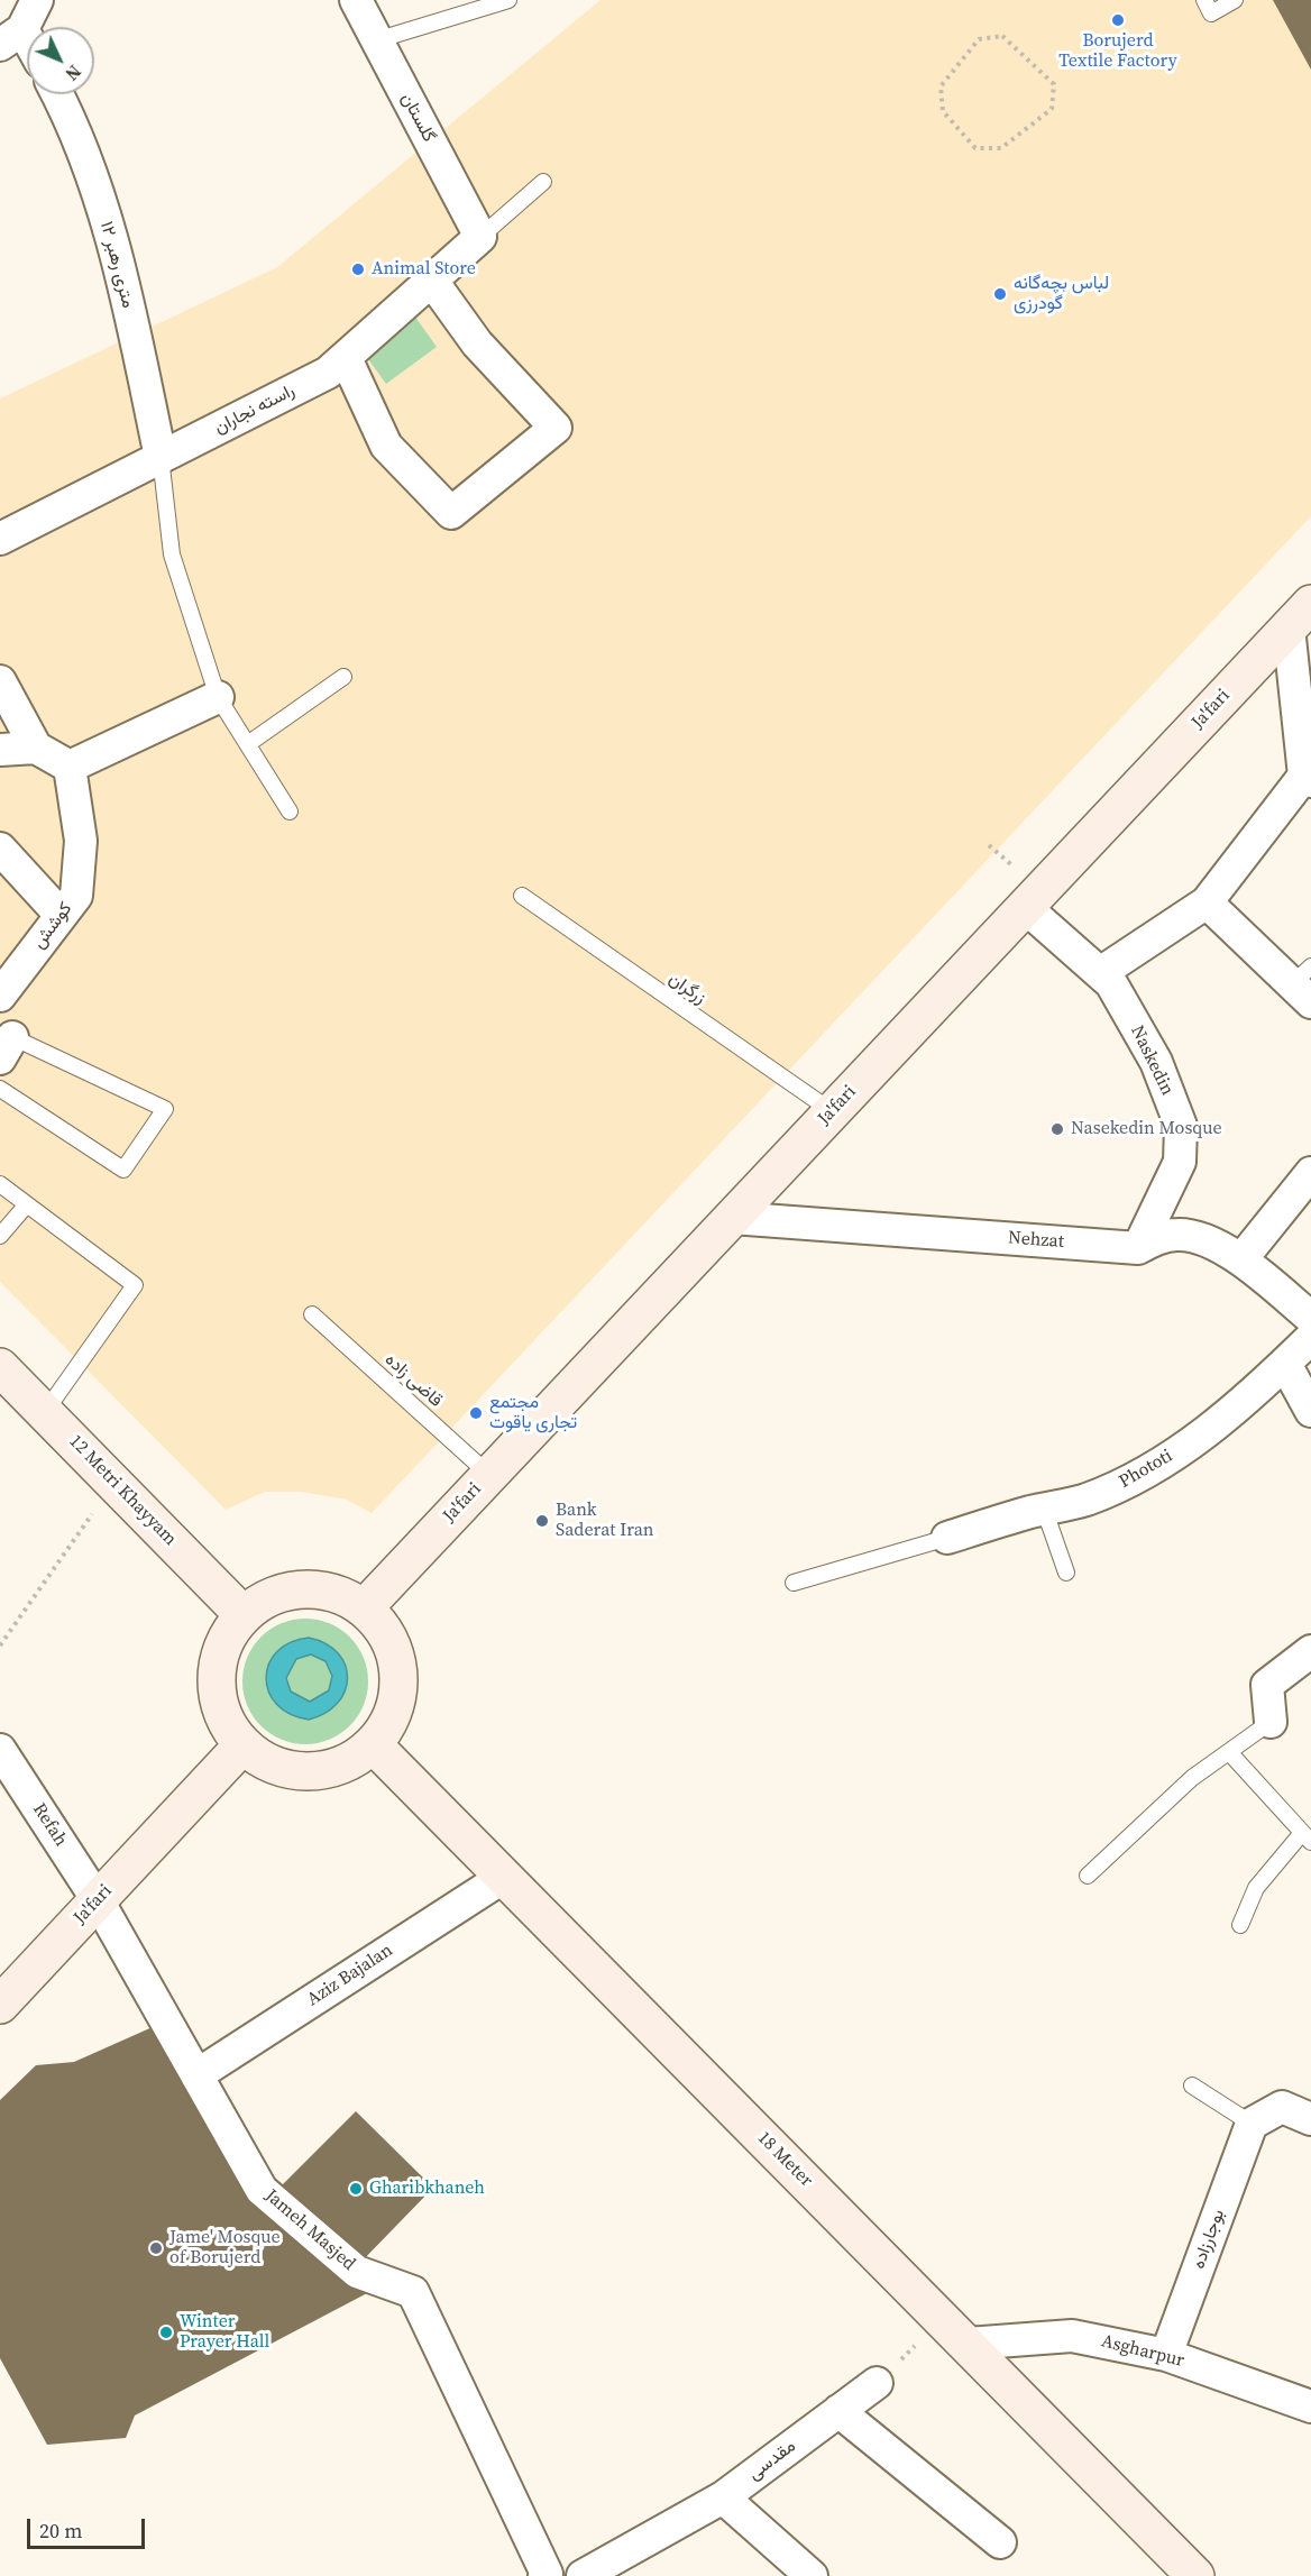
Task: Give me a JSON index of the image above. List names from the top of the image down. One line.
{"streets":{"street":["گلستان","۱۲ متری رهبر","راسته نجاران","Ja'fari","کوشش","Naskedin","Nehzat","Phototi","12 Metri Khayyam","Refah","Aziz Bajalan","18 Meter","Jameh Masjed","بوجارزاده","Asgharpur","مقدسی"],"lane":["زرگران","قاضی زاده"]},"crossings":[["گلستان","راسته نجاران"],["۱۲ متری رهبر","راسته نجاران"],["Ja'fari","زرگران"],["Ja'fari","Naskedin"],["Ja'fari","Nehzat"],["Ja'fari","قاضی زاده"],["Ja'fari","12 Metri Khayyam"],["Ja'fari","Refah"],["Ja'fari","18 Meter"],["Ja'fari","Jameh Masjed"],["Naskedin","Nehzat"],["12 Metri Khayyam","18 Meter"],["Refah","Jameh Masjed"],["Aziz Bajalan","18 Meter"],["Aziz Bajalan","Jameh Masjed"],["18 Meter","Asgharpur"],["بوجارزاده","Asgharpur"]],"places":["Borujerd Textile Factory","Animal Store","لباس بچه‌گانه گودرزی","Nasekedin Mosque","مجتمع تجاری یاقوت","Bank Saderat Iran","Gharibkhaneh","Jame' Mosque of Borujerd","Winter Prayer Hall"],"scale_bar":"20 m","north":"bottom right"}
